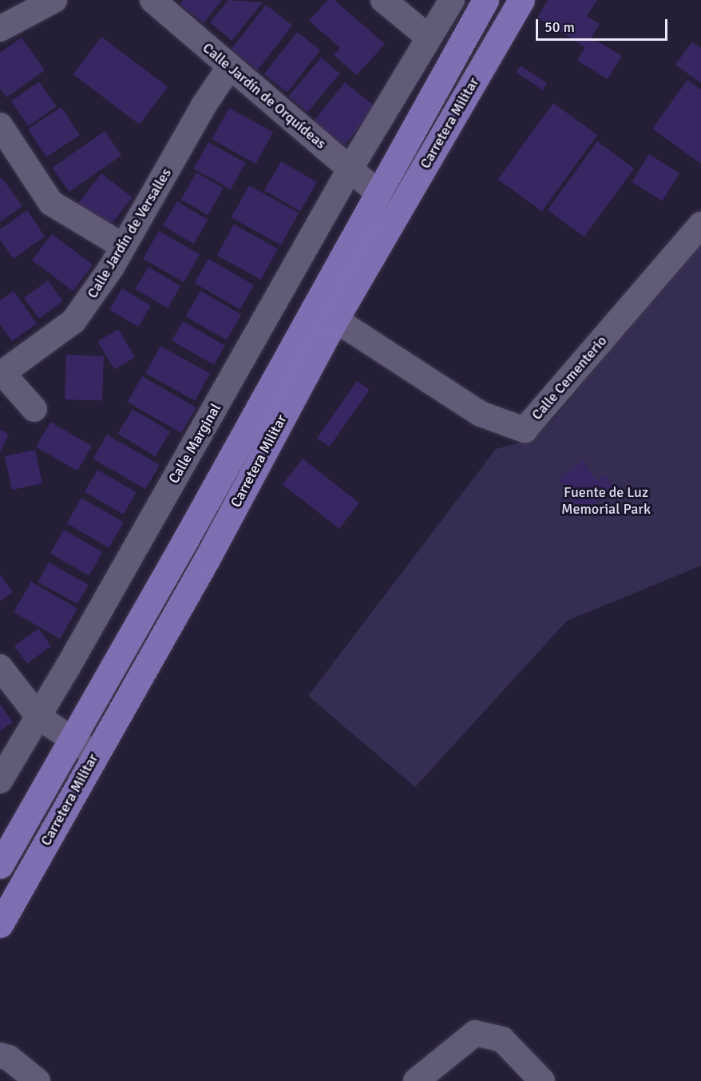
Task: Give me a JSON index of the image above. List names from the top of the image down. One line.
{"streets":{"main road":["Carretera Militar"],"street":["Calle Jardín de Orquídeas","Calle Jardín de Versalles","Calle Cementerio","Calle Marginal"]},"crossings":[["Calle Jardín de Orquídeas","Carretera Militar"],["Calle Jardín de Orquídeas","Calle Jardín de Versalles"],["Calle Jardín de Orquídeas","Calle Marginal"],["Carretera Militar","Calle Cementerio"]],"parks":["Fuente de Luz Memorial Park"],"scale_bar":"50 m"}
